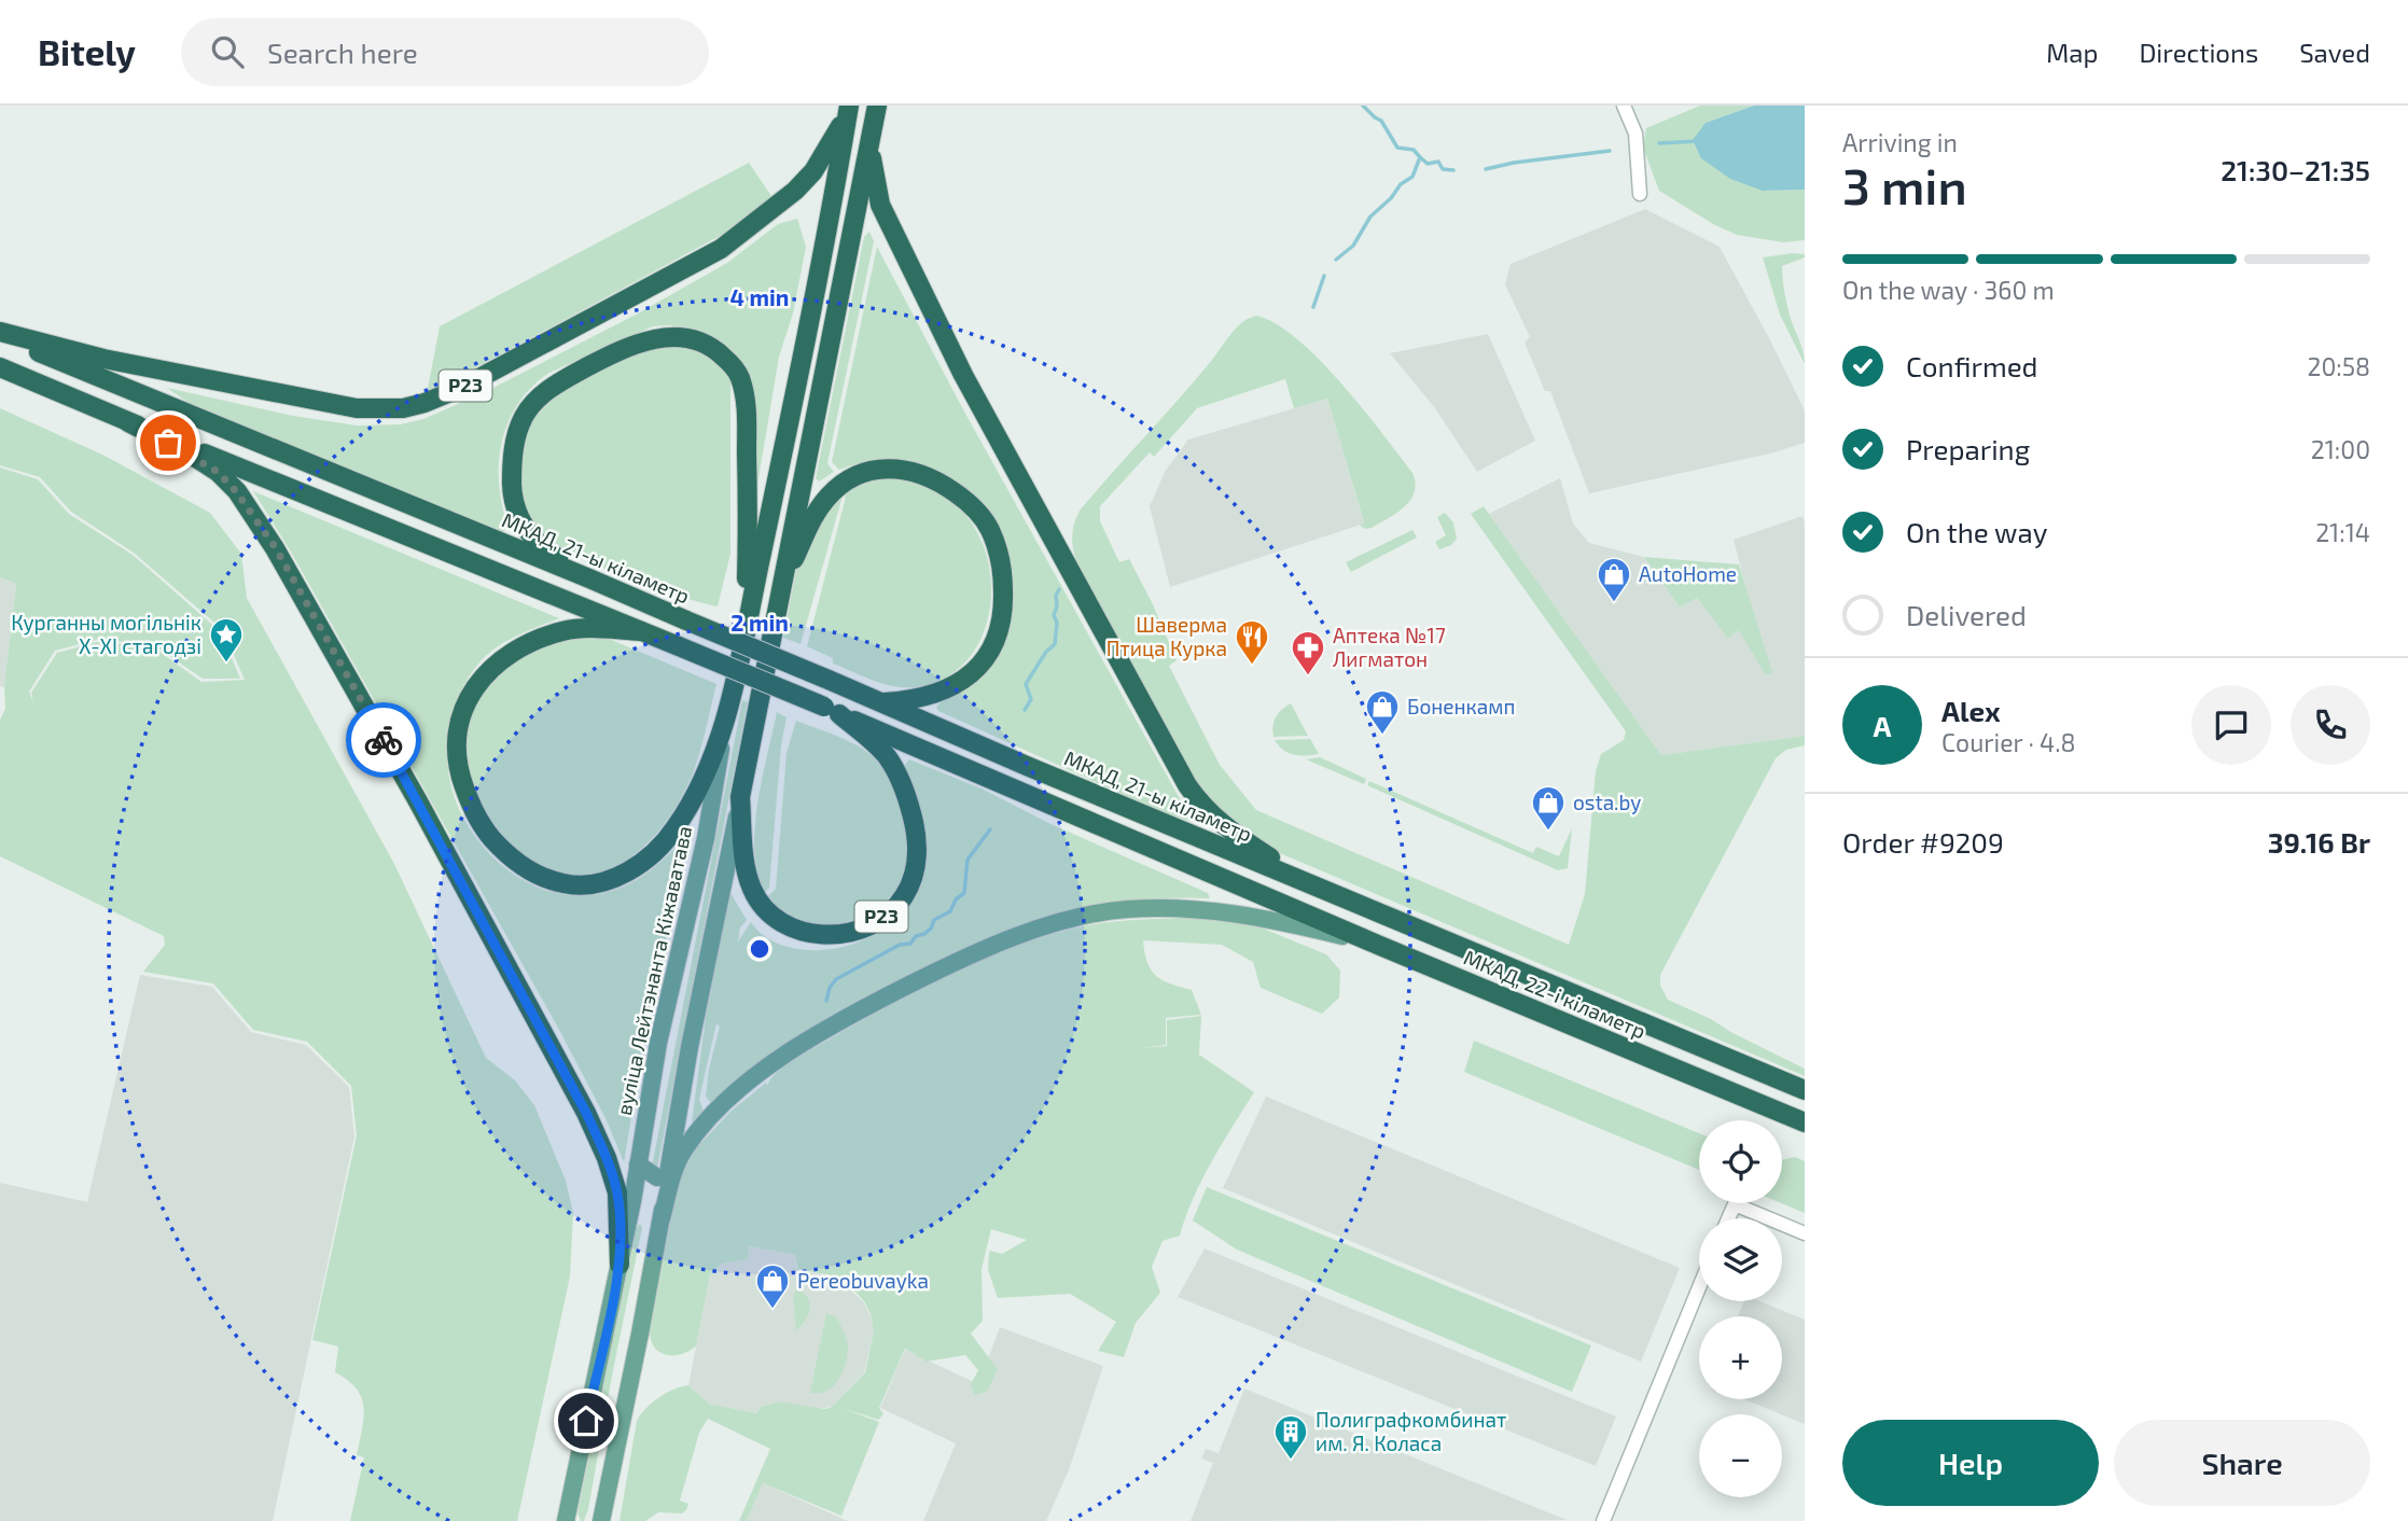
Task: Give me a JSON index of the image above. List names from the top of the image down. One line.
{"streets":{"highway":["Р23","МКАД, 21-ы кіламетр","вуліца Лейтэнанта Кіжаватава","МКАД, 22-і кіламетр"]},"crossings":[["Р23","МКАД, 21-ы кіламетр"],["Р23","вуліца Лейтэнанта Кіжаватава"],["Р23","МКАД, 22-і кіламетр"],["МКАД, 21-ы кіламетр","МКАД, 22-і кіламетр"]],"places":{"shop":["AutoHome","Боненкамп","osta.by","Pereobuvayka"],"place":["Курганны могільнік X-XI стагодзі"],"restaurant":["Шаверма Птица Курка"],"pharmacy":["Аптека №17 Лигматон"],"building":["Полиграфкомбинат им. Я. Коласа"]},"page":{"header":"Bitely","search":"Search here","nav":["Map","Directions","Saved"],"heading":["3 min","Arriving in","21:30–21:35"],"panel":["Alex","Courier · 4.8","Order #9209","39.16 Br"],"bar":"On the way · 360 m","list":[["Confirmed","20:58"],["Preparing","21:00"],["On the way","21:14"],"Delivered"],"round":"A","map_buttons":["+","−"],"buttons":["Help","Share"]},"rings":["4 min","2 min"]}
